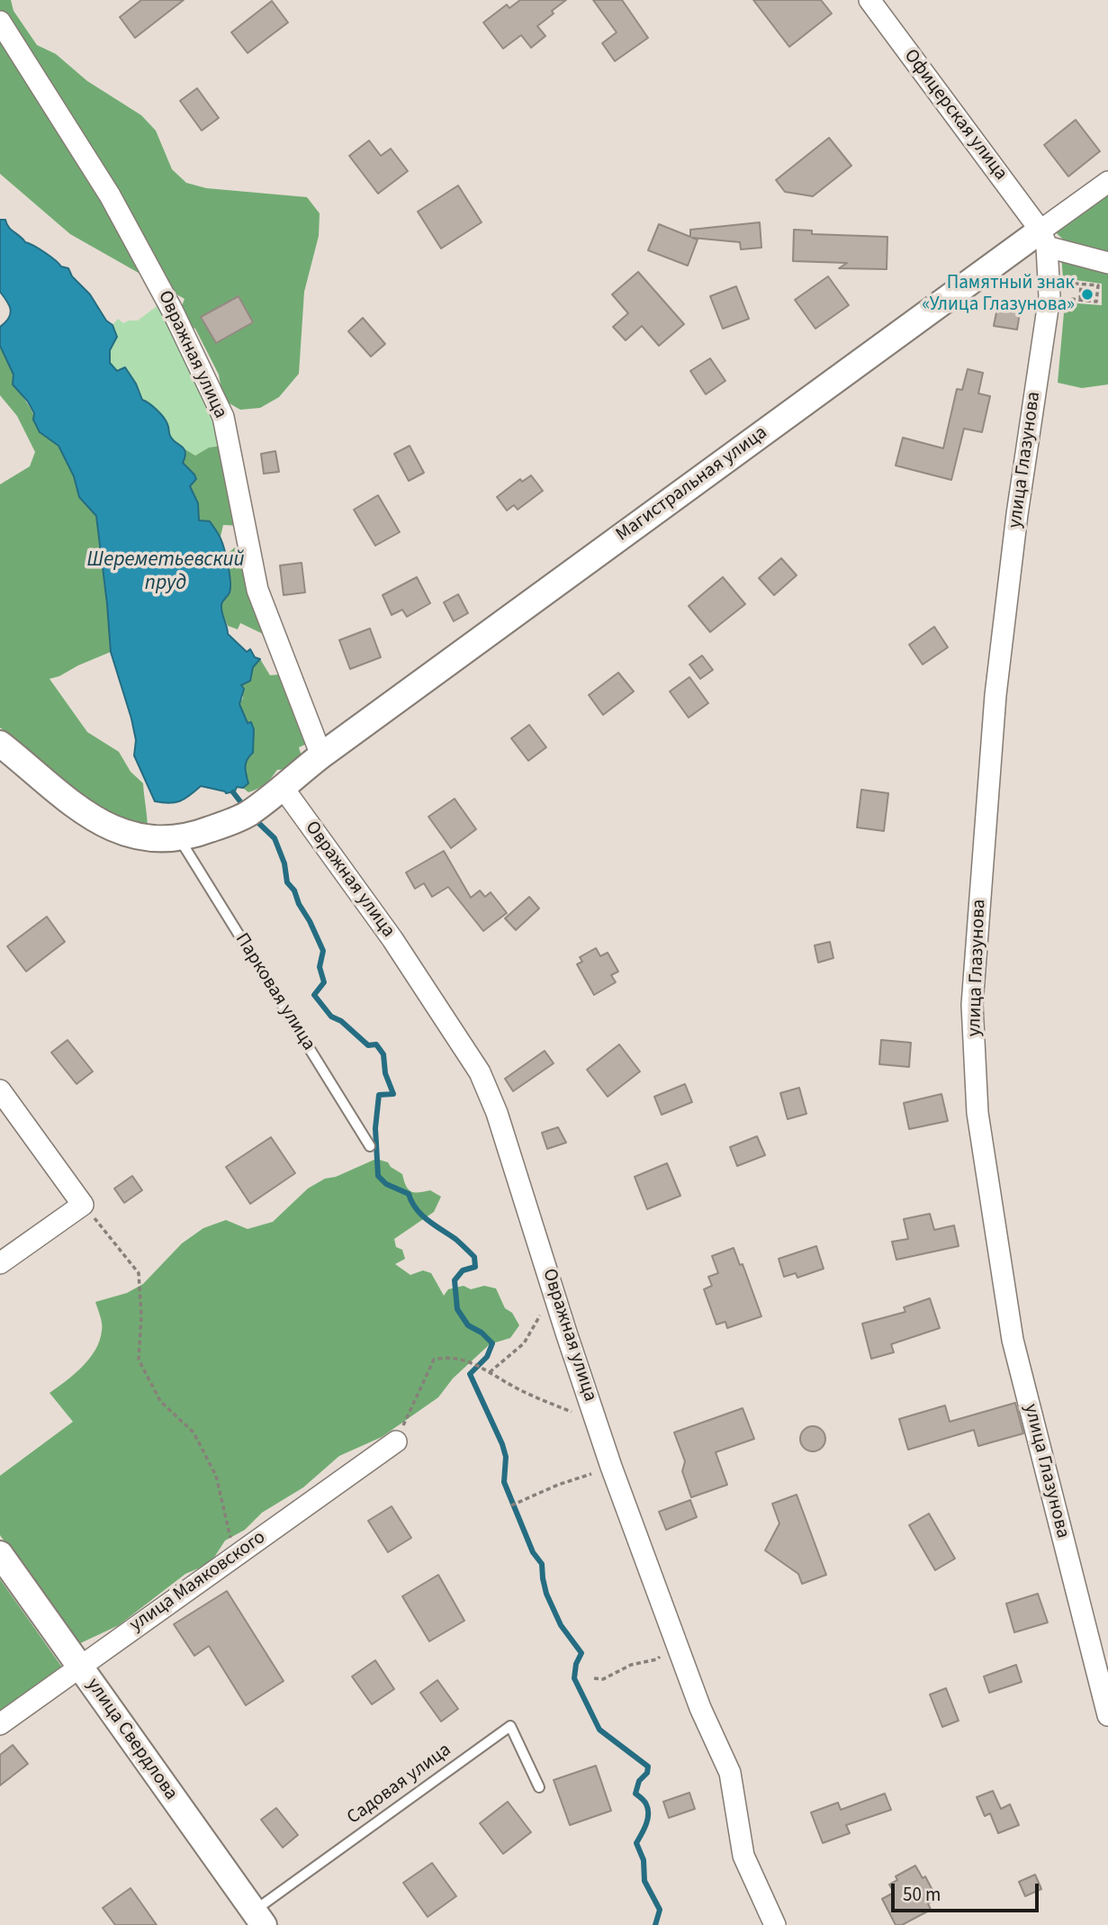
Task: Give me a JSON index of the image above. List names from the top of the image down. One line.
{"streets":{"street":["Офицерская улица","Овражная улица","улица Глазунова","Магистральная улица","улица Маяковского","улица Свердлова"],"lane":["Парковая улица","Садовая улица"]},"crossings":[["Офицерская улица","улица Глазунова"],["Офицерская улица","Магистральная улица"],["Овражная улица","Магистральная улица"],["улица Глазунова","Магистральная улица"],["Магистральная улица","Парковая улица"],["улица Маяковского","улица Свердлова"],["улица Свердлова","Садовая улица"]],"water":["Шереметьевский пруд"],"places":["Памятный знак «Улица Глазунова»"],"scale_bar":"50 m"}
